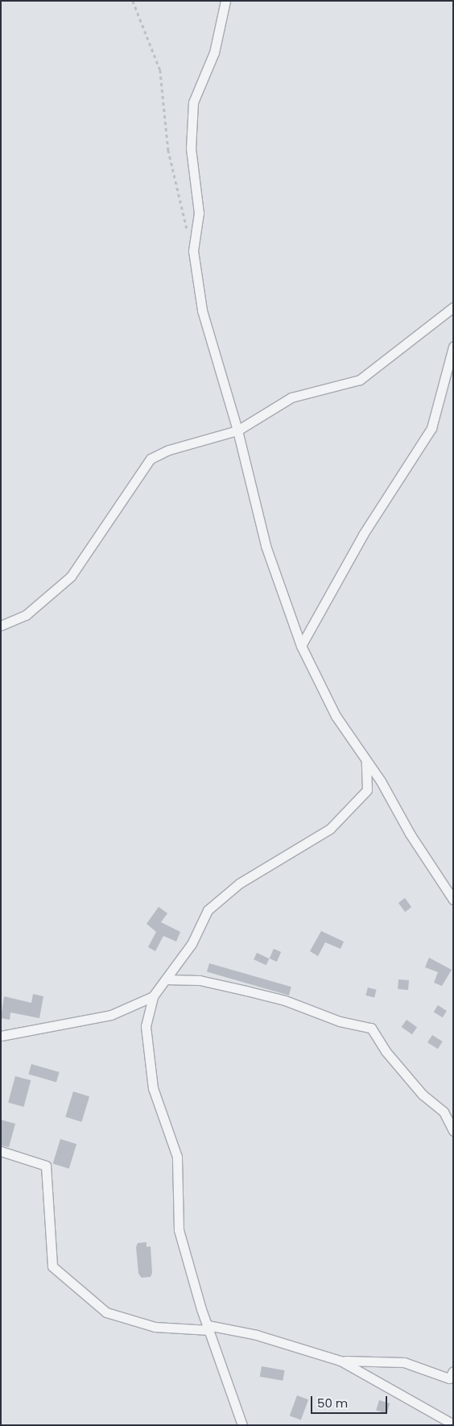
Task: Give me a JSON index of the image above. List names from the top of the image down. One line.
{"scale_bar":"50 m"}
